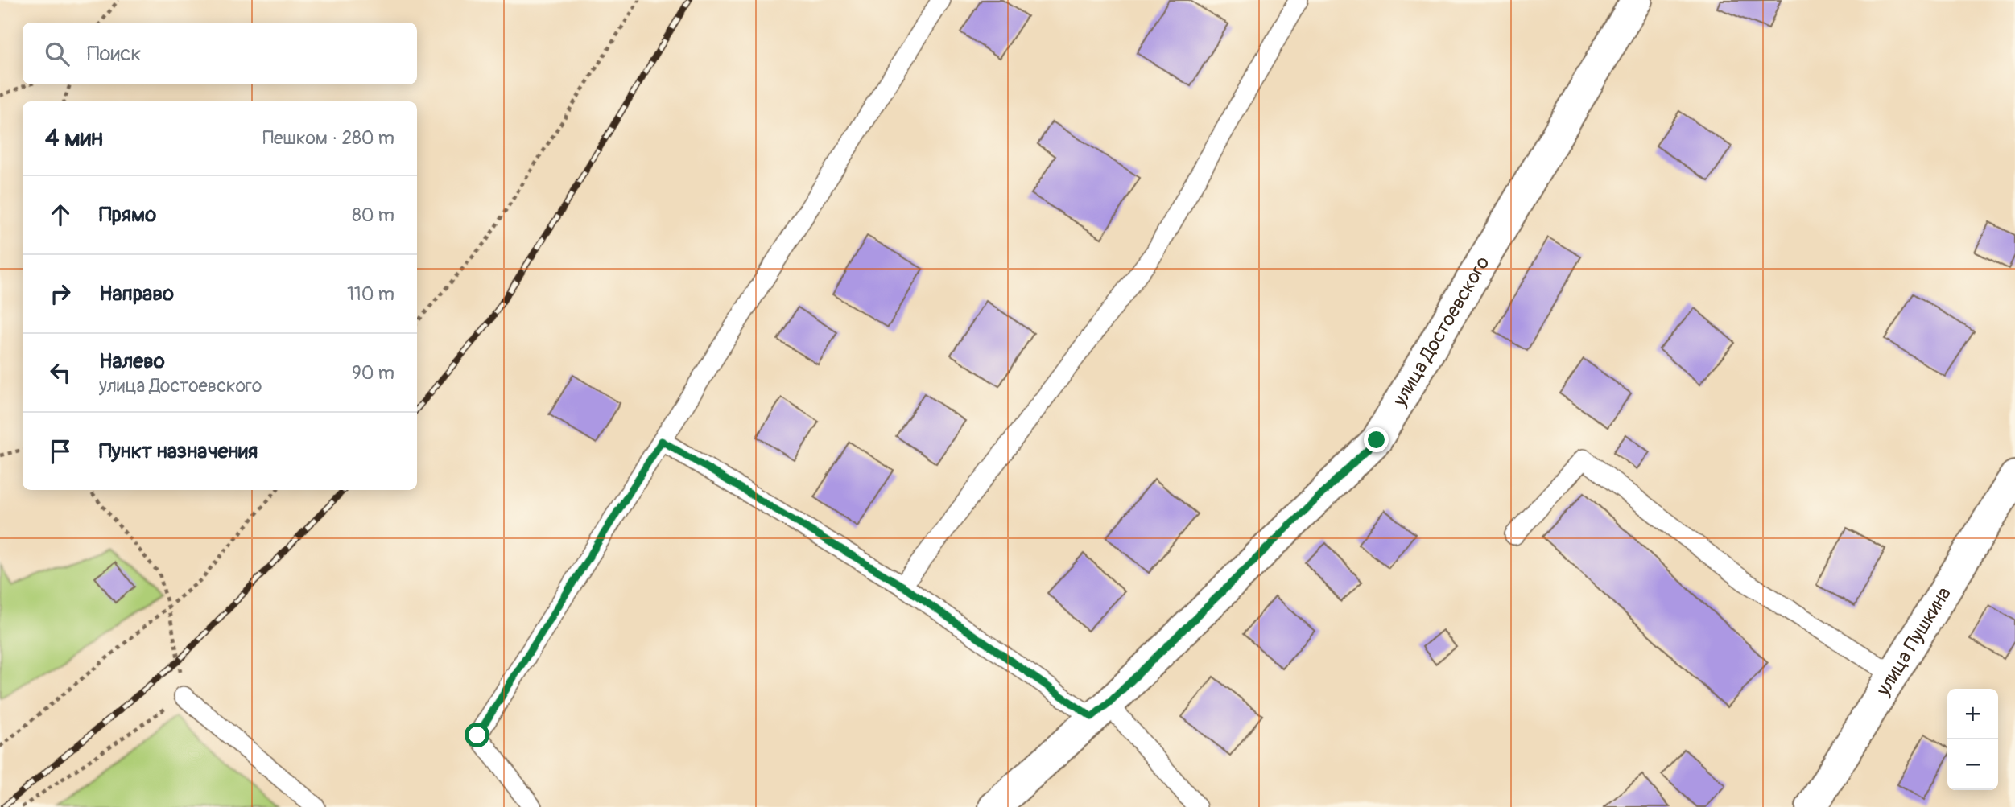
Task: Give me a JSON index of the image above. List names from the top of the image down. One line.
{"streets":{"street":["улица Достоевского","улица Пушкина"]},"page":{"search":"Поиск","heading":["4 мин","Пешком · 280 m"],"list":[["Прямо","80 m"],["Направо","110 m"],["Налево","улица Достоевского","90 m"],"Пункт назначения"],"map_buttons":["+","−"]}}
